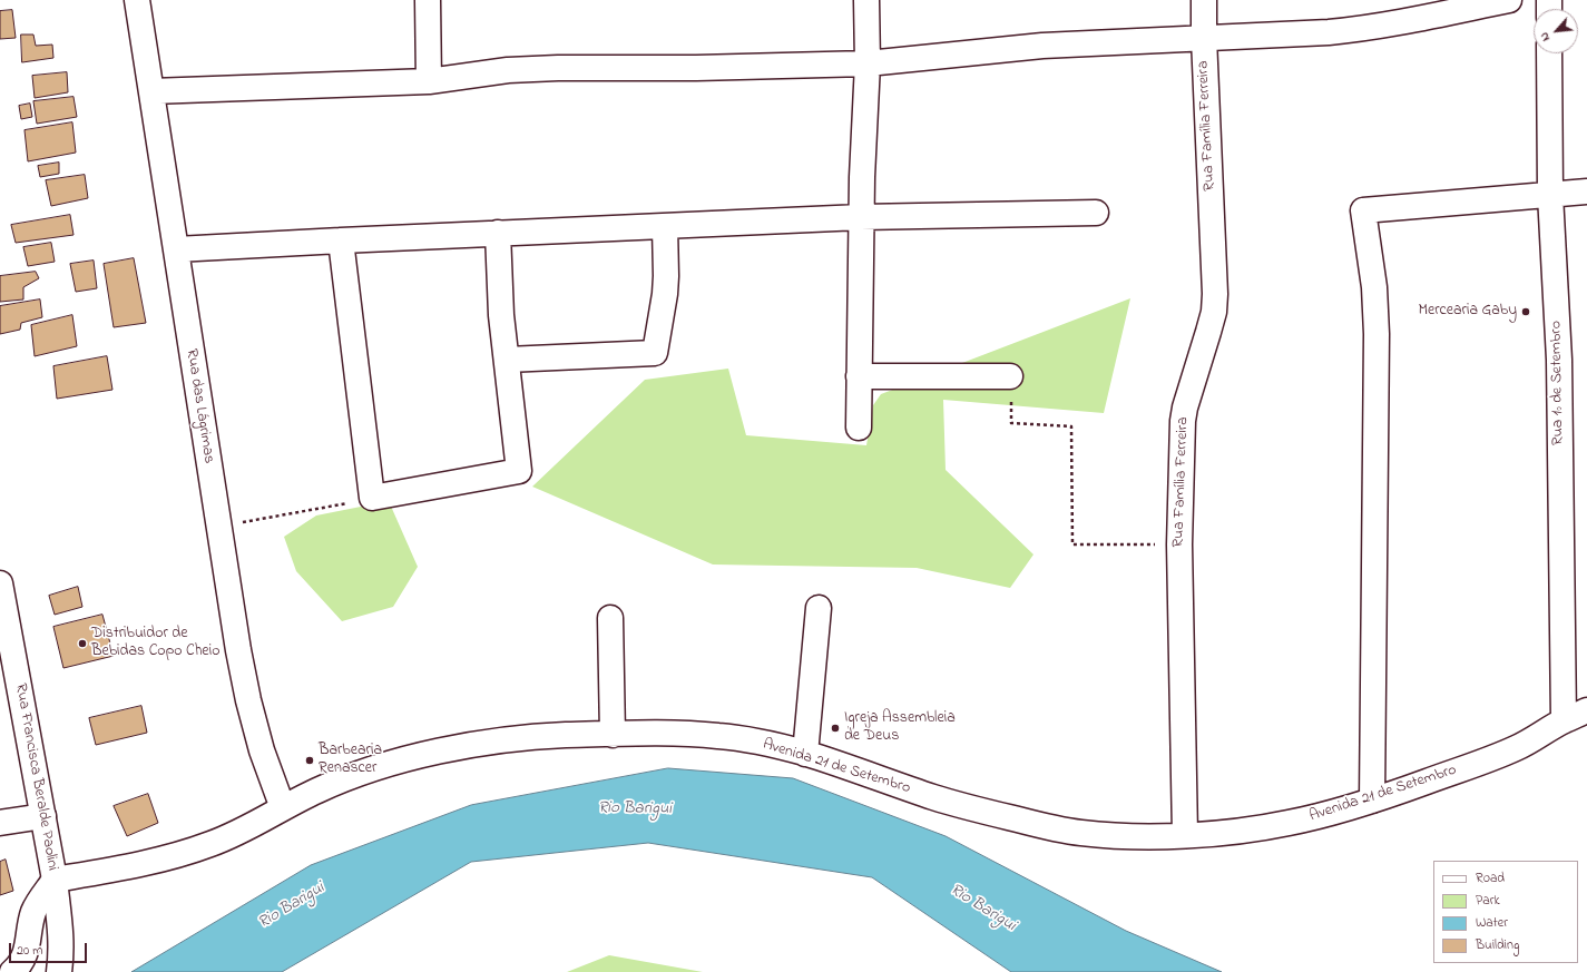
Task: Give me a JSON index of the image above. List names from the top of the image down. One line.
{"streets":{"street":["Rua Família Ferreira","Rua 1º de Setembro","Rua das Lágrimas","Avenida 21 de Setembro","Rua Francisca Beralde Paolini"]},"crossings":[["Rua Família Ferreira","Avenida 21 de Setembro"],["Rua 1º de Setembro","Avenida 21 de Setembro"],["Rua das Lágrimas","Avenida 21 de Setembro"],["Avenida 21 de Setembro","Rua Francisca Beralde Paolini"]],"water":["Rio Barigui"],"places":["Mercearia Gaby","Distribuidor de Bebidas Copo Cheio","Igreja Assembleia de Deus","Barbearia Renascer"],"legend":["Road","Park","Water","Building"],"scale_bar":"20 m","north":"bottom left"}
